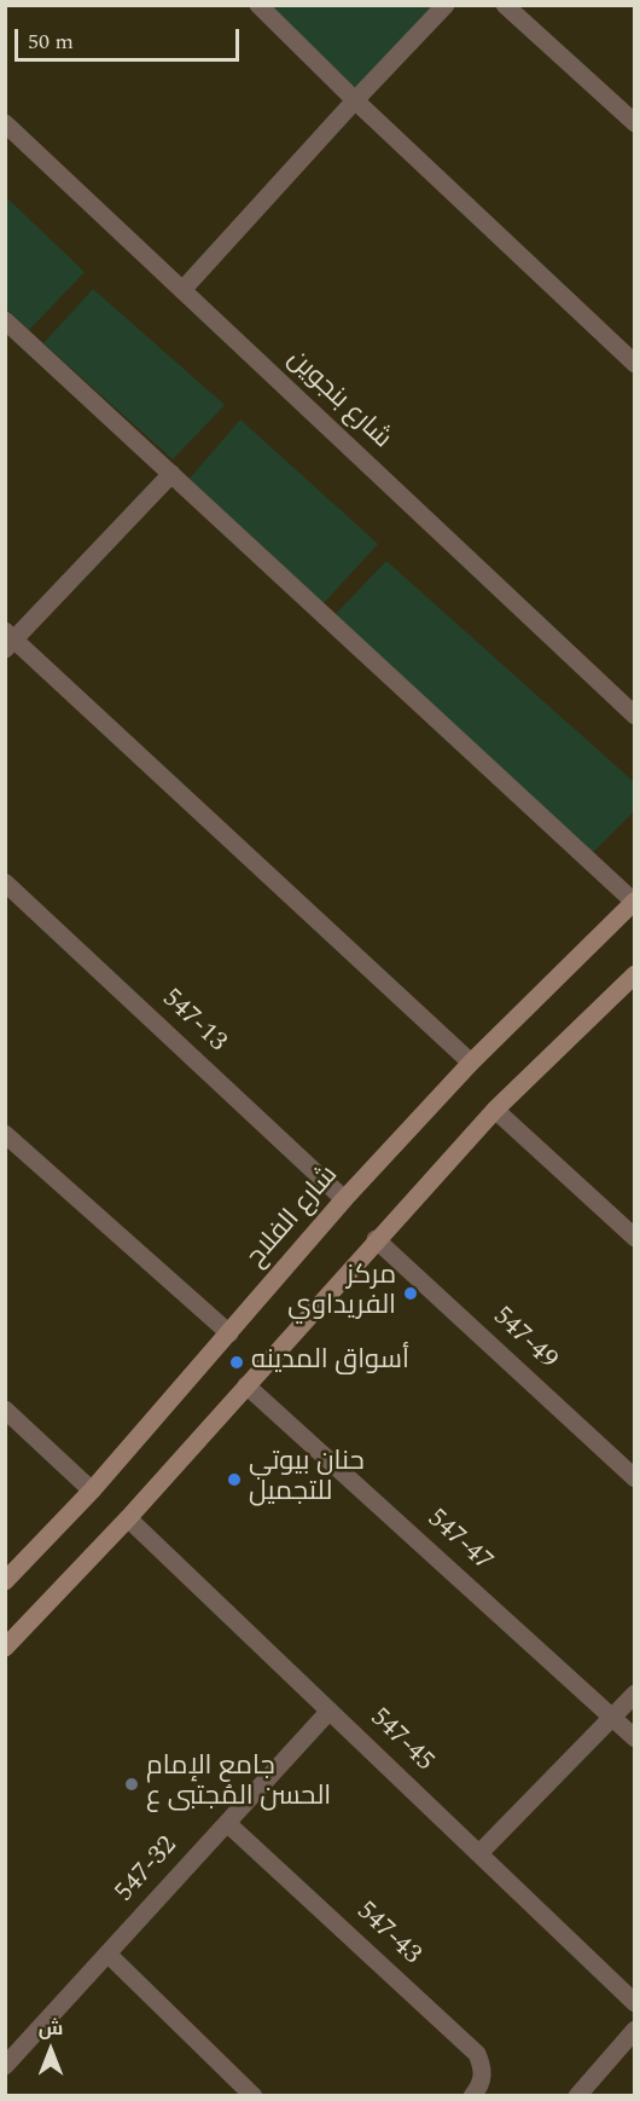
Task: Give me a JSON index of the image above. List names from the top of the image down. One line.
{"streets":{"main road":["شارع الفلاح"],"street":["شارع بنجوين","547-13","547-49","547-47","547-45","547-32","547-43"]},"crossings":[["547-13","شارع الفلاح"],["547-45","547-32"],["547-32","547-43"]],"places":["مركز الفريداوي","أسواق المدينه","حنان بيوتي للتجميل","جامع الإمام الحسن المُجتبى ع"],"scale_bar":"50 m","north":"top"}
